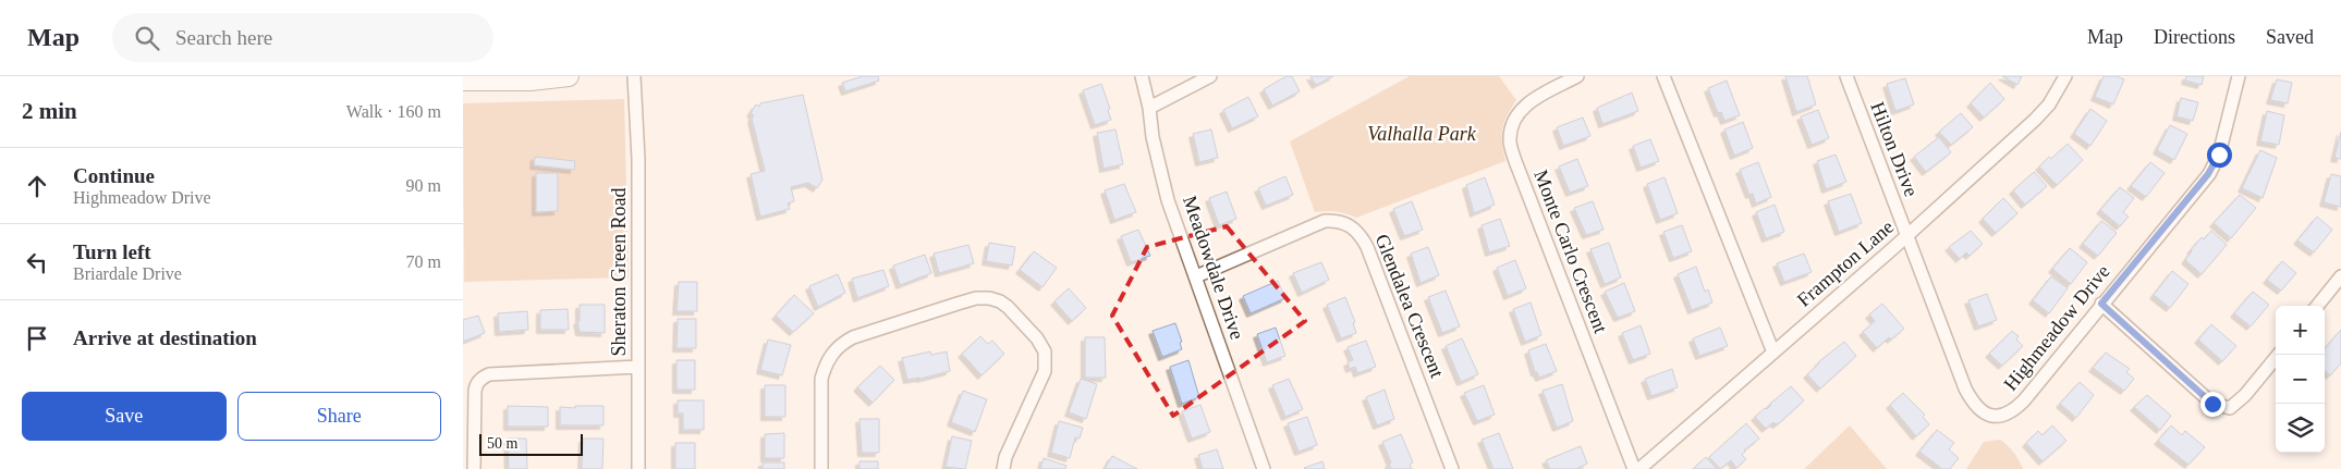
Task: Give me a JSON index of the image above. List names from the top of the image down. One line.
{"streets":{"street":["Hilton Drive","Monte Carlo Crescent","Frampton Lane","Meadowdale Drive","Sheraton Green Road","Glendalea Crescent","Highmeadow Drive"]},"crossings":[["Hilton Drive","Frampton Lane"],["Hilton Drive","Highmeadow Drive"],["Frampton Lane","Highmeadow Drive"],["Meadowdale Drive","Glendalea Crescent"]],"parks":["Valhalla Park"],"scale_bar":"50 m","page":{"header":"Map","search":"Search here","nav":["Map","Directions","Saved"],"heading":["2 min","Walk · 160 m"],"list":[["Continue","Highmeadow Drive","90 m"],["Turn left","Briardale Drive","70 m"],"Arrive at destination"],"map_buttons":["+","−"],"buttons":["Save","Share"],"scale":"50 m"}}
